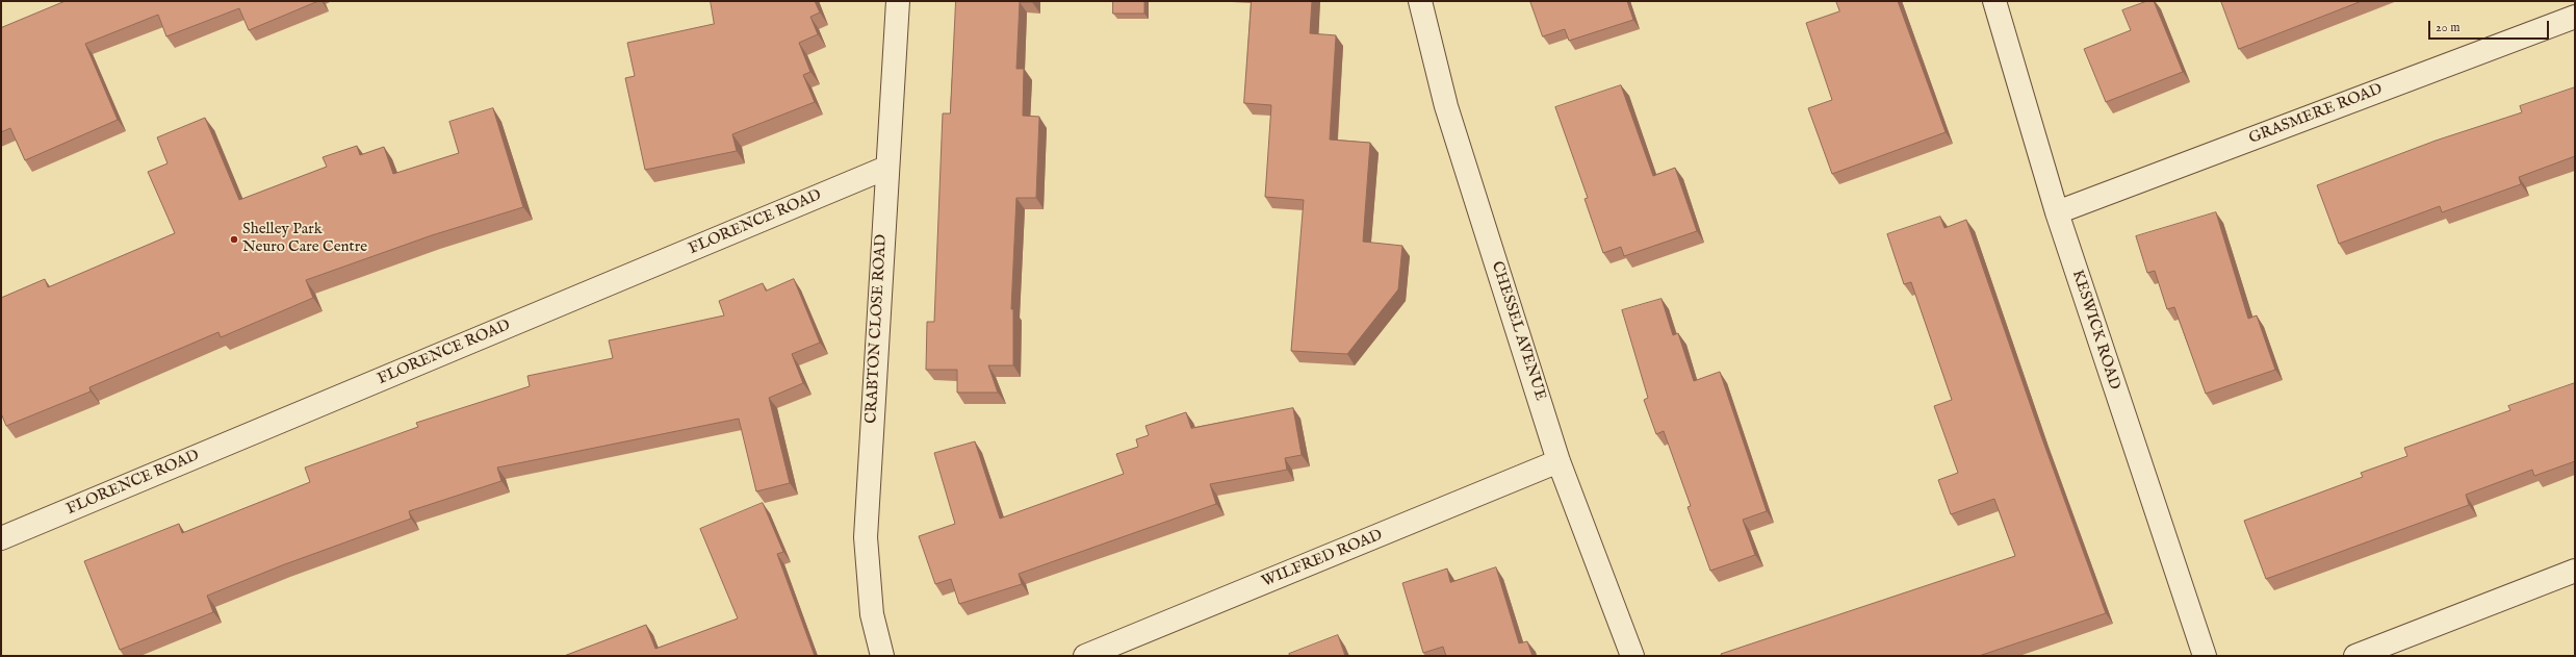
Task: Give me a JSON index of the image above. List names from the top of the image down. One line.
{"streets":{"street":["GRASMERE ROAD","FLORENCE ROAD","CRABTON CLOSE ROAD","KESWICK ROAD","CHESSEL AVENUE","WILFRED ROAD"]},"crossings":[["GRASMERE ROAD","KESWICK ROAD"],["FLORENCE ROAD","CRABTON CLOSE ROAD"],["CHESSEL AVENUE","WILFRED ROAD"]],"places":["Shelley Park Neuro Care Centre"],"scale_bar":"20 m"}
